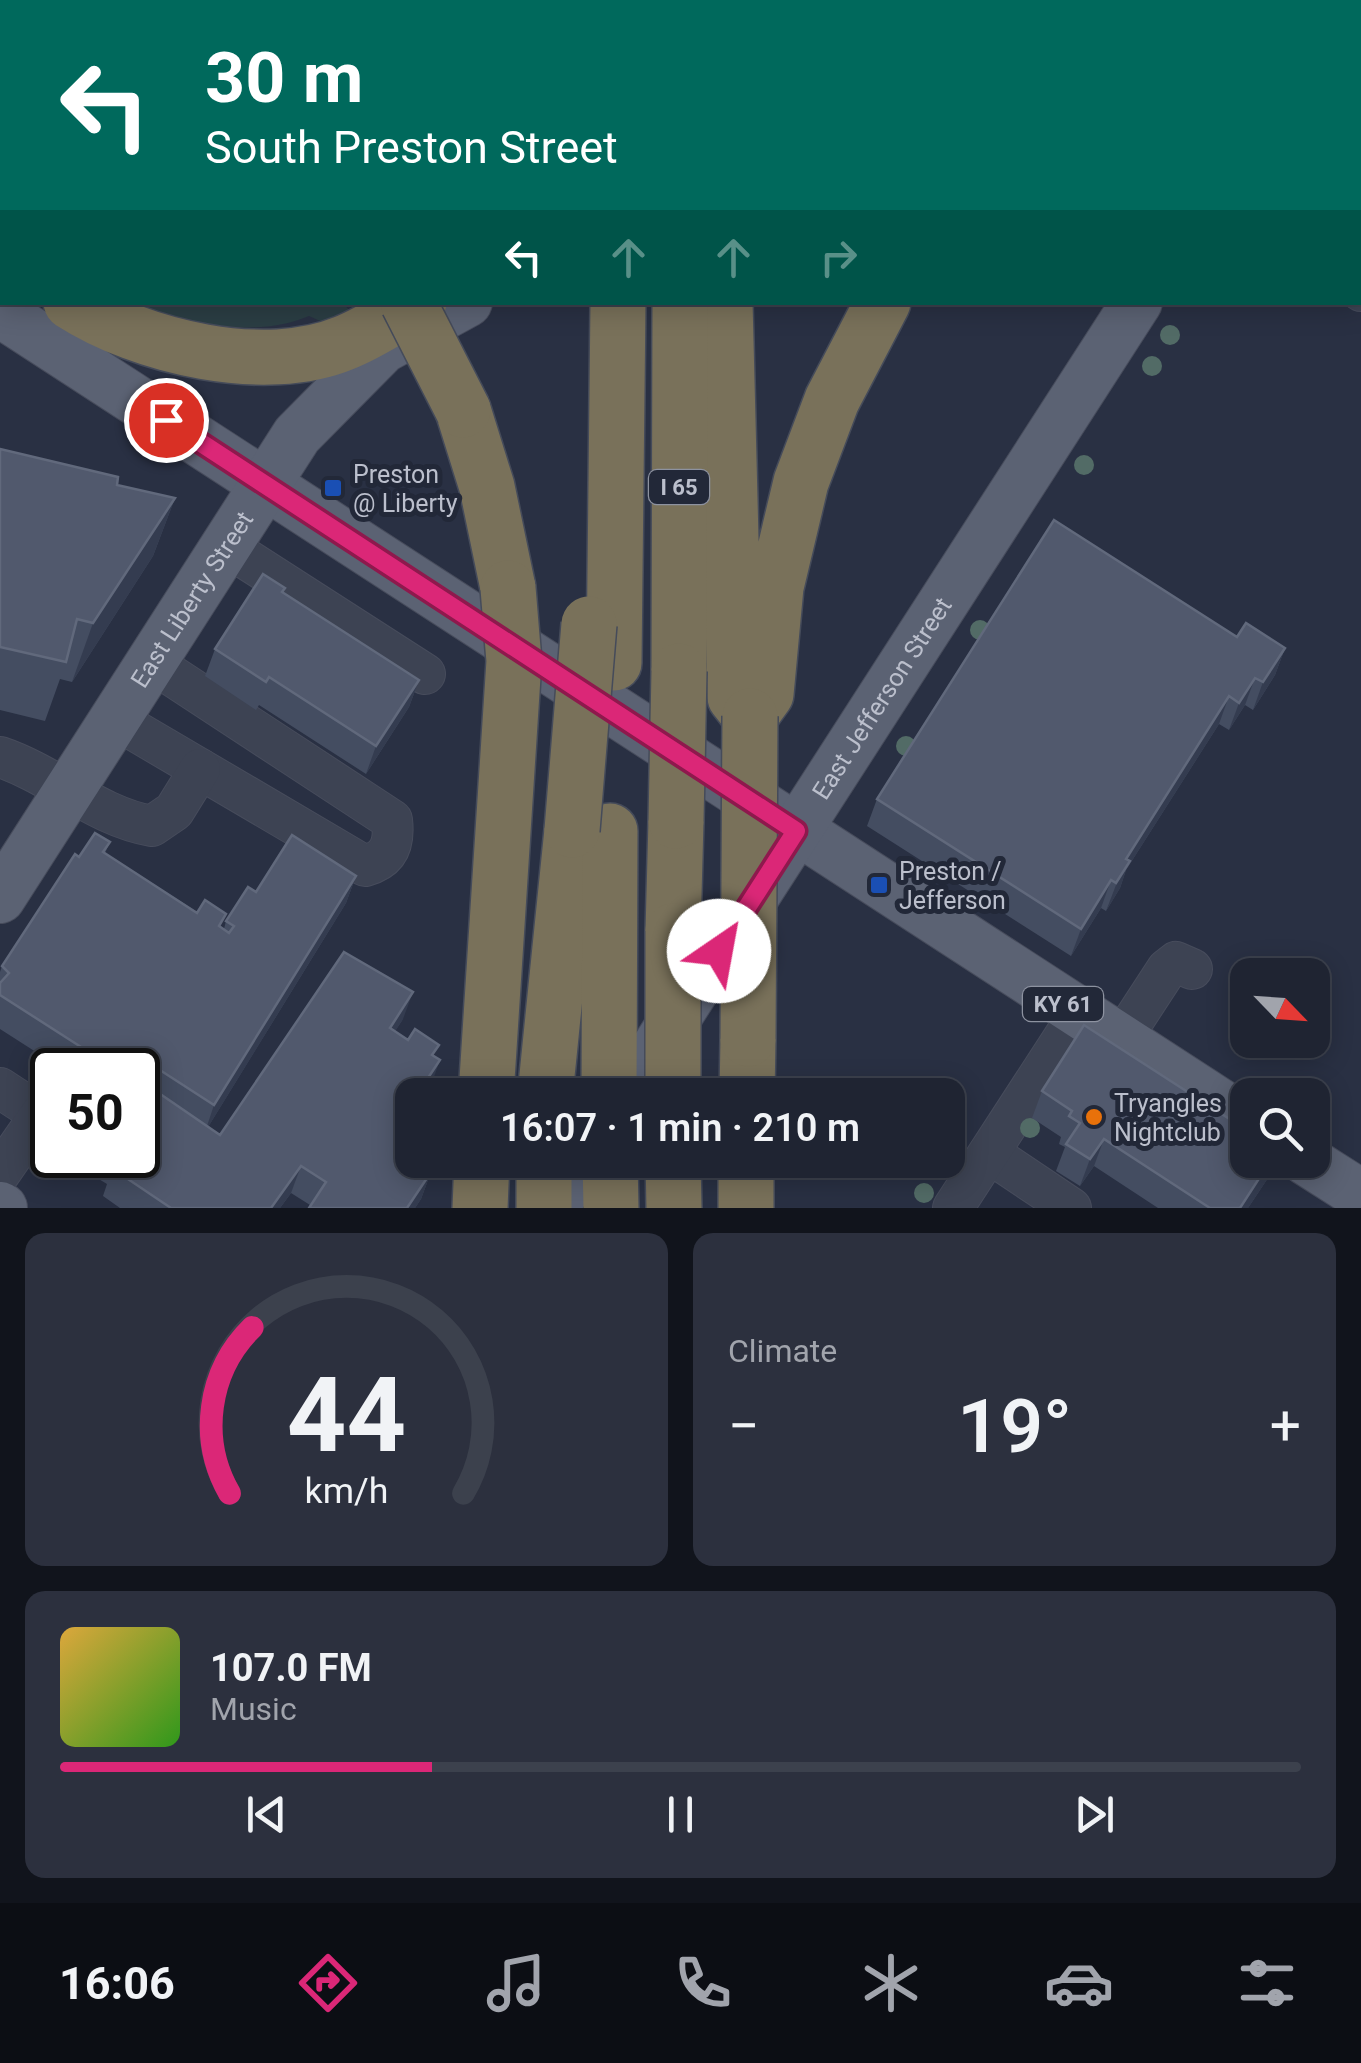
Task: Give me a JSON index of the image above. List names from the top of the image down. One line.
{"streets":{"highway":["I 65"],"main road":["East Liberty Street","East Jefferson Street","KY 61"]},"crossings":[["East Liberty Street","KY 61"],["East Jefferson Street","KY 61"]],"places":{"transit":["Preston @ Liberty","Preston / Jefferson"],"other":["Tryangles Nightclub"]},"north":"bottom right","page":{"turn":["30 m","South Preston Street"],"limit":"50","trip":"16:07 · 1 min · 210 m","tile":"Climate","heat":["−","19°","+"],"song":["107.0 FM","Music"],"tabs":"16:06","gauge":["44","km/h"]}}
